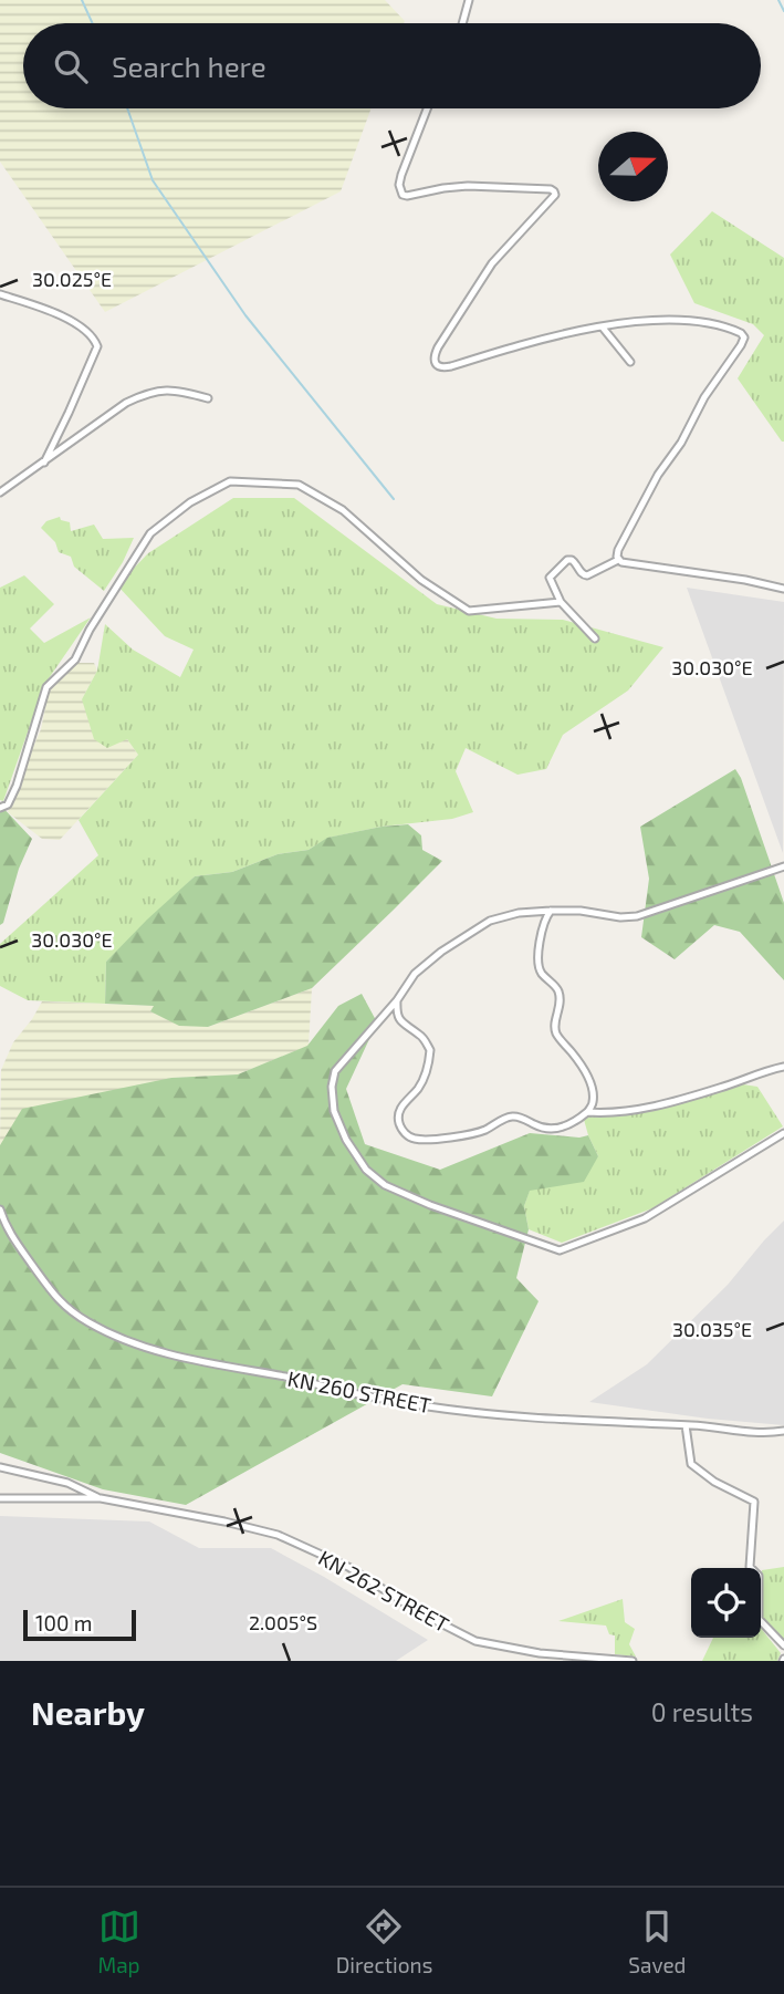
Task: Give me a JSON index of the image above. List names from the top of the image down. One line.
{"streets":{"street":["KN 260 STREET","KN 262 STREET"]},"scale_bar":"100 m","north":"right","page":{"search":"Search here","scale":"100 m","heading":["Nearby","0 results"],"nav":["Map","Directions","Saved"]},"coordinates":["30.025°E","30.030°E","30.035°E","2.005°S"]}
